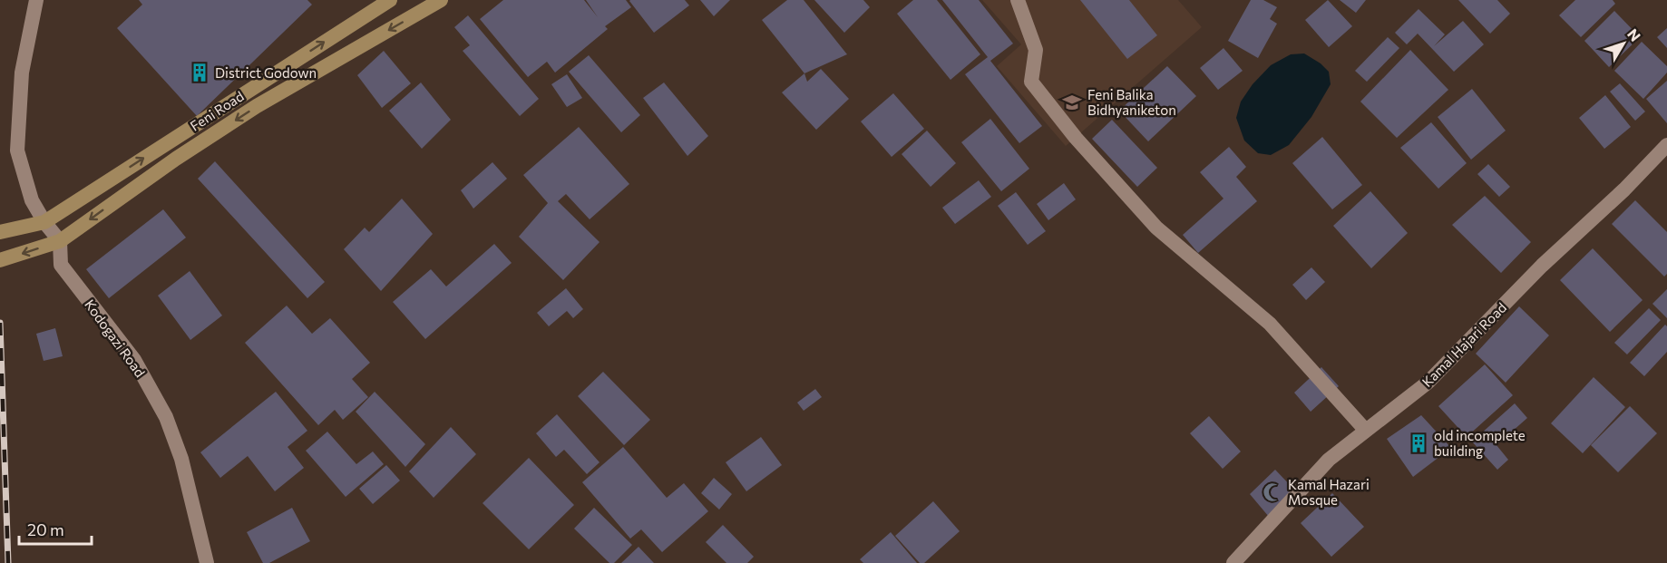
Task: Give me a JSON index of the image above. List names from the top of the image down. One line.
{"streets":{"main road":["Feni Road"],"street":["Kodogazi Road","Kamal Hajari Road"]},"places":{"building":["District Godown","old incomplete building"],"school or university":["Feni Balika Bidhyaniketon"],"mosque":["Kamal Hazari Mosque"]},"scale_bar":"20 m","north":"top right"}
